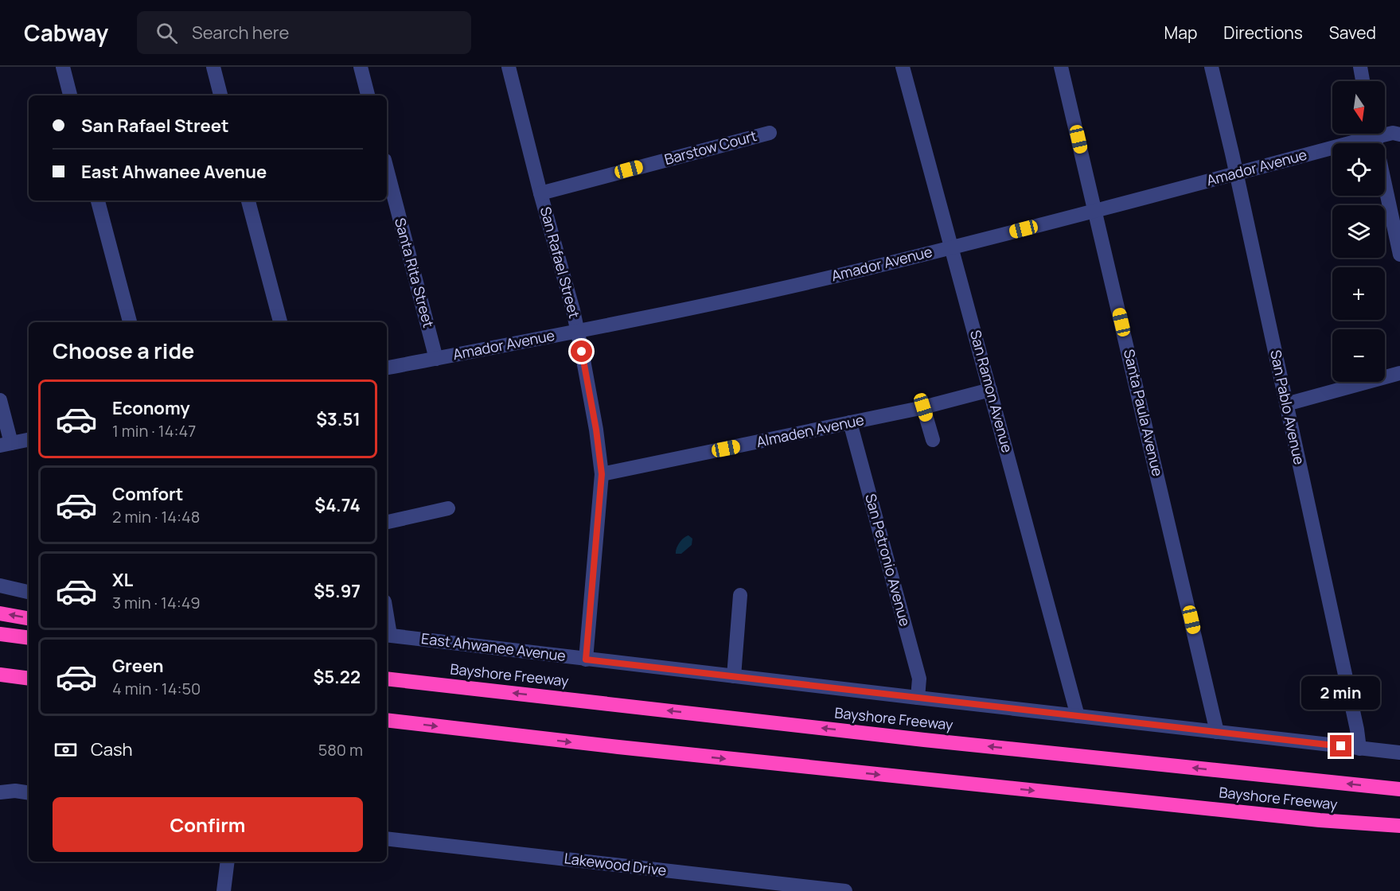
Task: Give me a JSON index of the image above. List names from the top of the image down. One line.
{"streets":{"highway":["Bayshore Freeway"],"street":["Barstow Court","Amador Avenue","San Rafael Street","Santa Rita Street","San Ramon Avenue","San Pablo Avenue","Santa Paula Avenue","Almaden Avenue","San Petronio Avenue","East Ahwanee Avenue","Lakewood Drive"]},"crossings":[["Barstow Court","San Rafael Street"],["Amador Avenue","San Rafael Street"],["Amador Avenue","Santa Rita Street"],["Amador Avenue","San Ramon Avenue"],["Amador Avenue","San Pablo Avenue"],["Amador Avenue","Santa Paula Avenue"],["San Rafael Street","Almaden Avenue"],["San Rafael Street","East Ahwanee Avenue"],["San Ramon Avenue","Almaden Avenue"],["San Ramon Avenue","East Ahwanee Avenue"],["San Pablo Avenue","East Ahwanee Avenue"],["Santa Paula Avenue","East Ahwanee Avenue"],["Almaden Avenue","San Petronio Avenue"],["San Petronio Avenue","East Ahwanee Avenue"]],"north":"bottom","page":{"header":"Cabway","search":"Search here","nav":["Map","Directions","Saved"],"map_buttons":["+","−"],"banner":["San Rafael Street","East Ahwanee Avenue"],"heading":"Choose a ride","list":[{"name":"Economy","note":"1 min · 14:47","value":"$3.51"},{"name":"Comfort","note":"2 min · 14:48","value":"$4.74"},{"name":"XL","note":"3 min · 14:49","value":"$5.97"},{"name":"Green","note":"4 min · 14:50","value":"$5.22"}],"bubble":"2 min","pay":["Cash","580 m"],"buttons":"Confirm"}}
